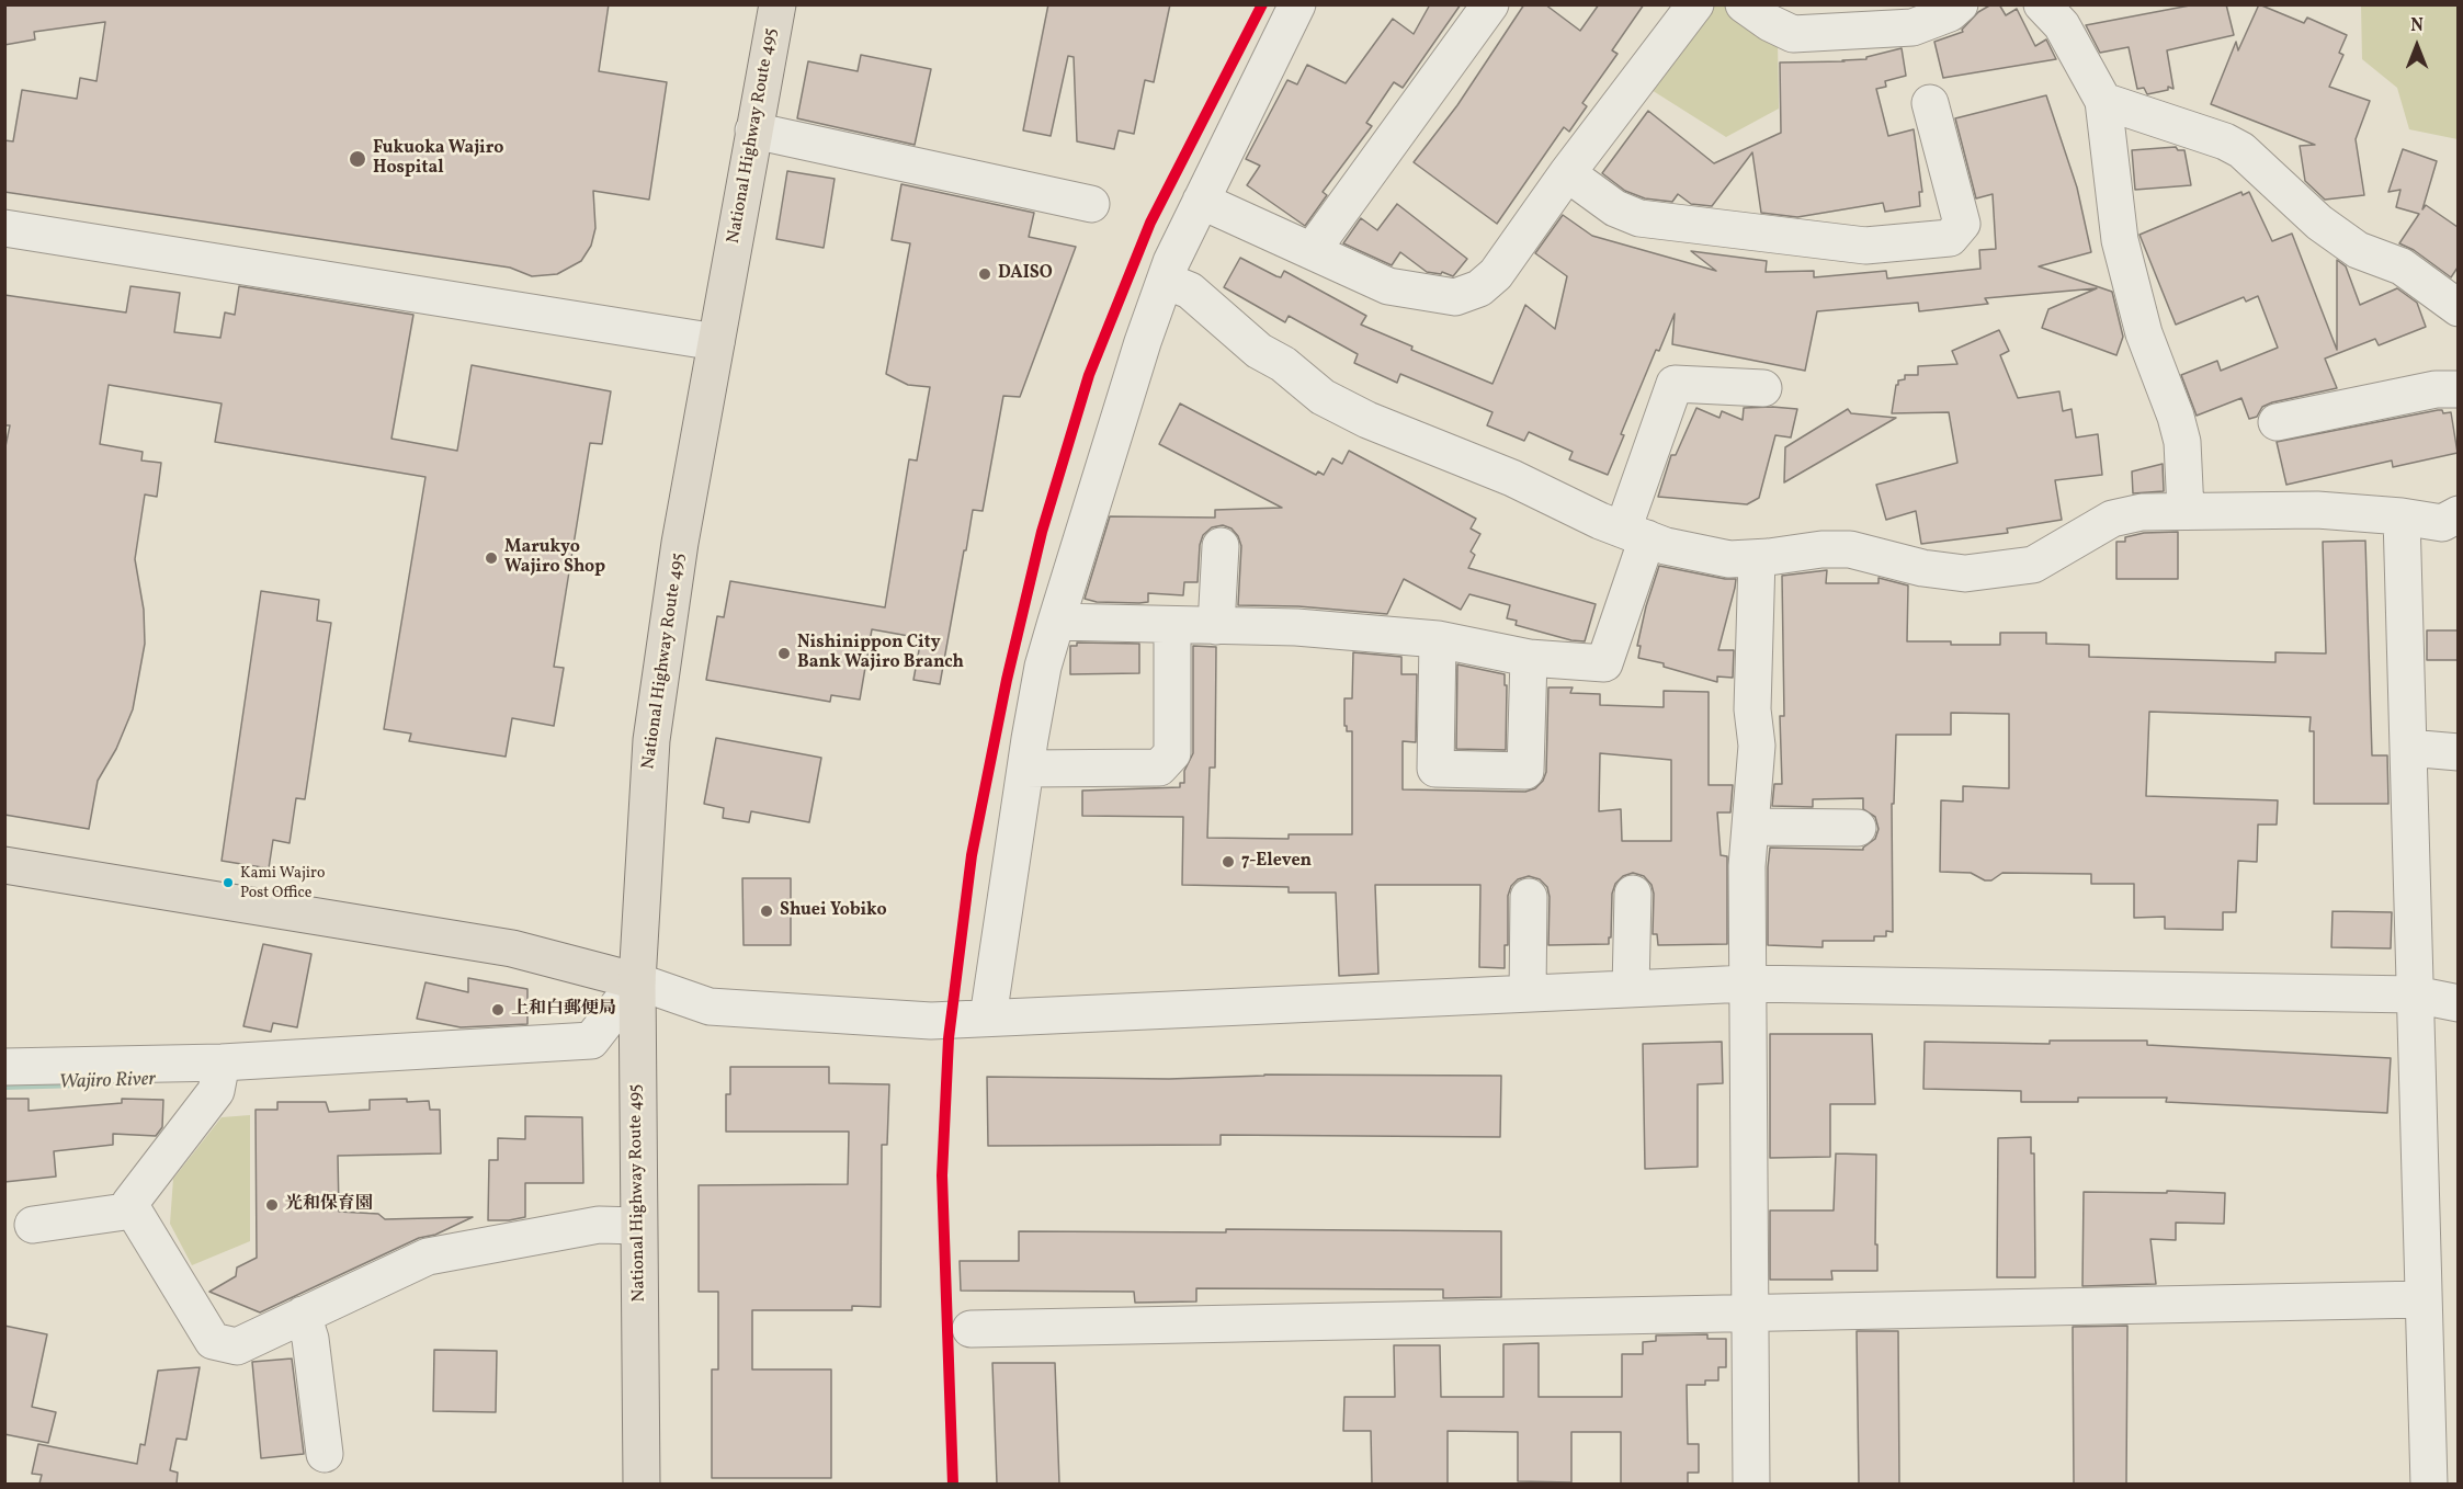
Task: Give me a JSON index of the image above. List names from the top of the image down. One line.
{"streets":{"main road":["National Highway Route 495"]},"water":["Wajiro River"],"places":["Fukuoka Wajiro Hospital","DAISO","Marukyo Wajiro Shop","Nishinippon City Bank Wajiro Branch","7-Eleven","Kami Wajiro Post Office","Shuei Yobiko","上和白郵便局","光和保育園"],"north":"top"}
